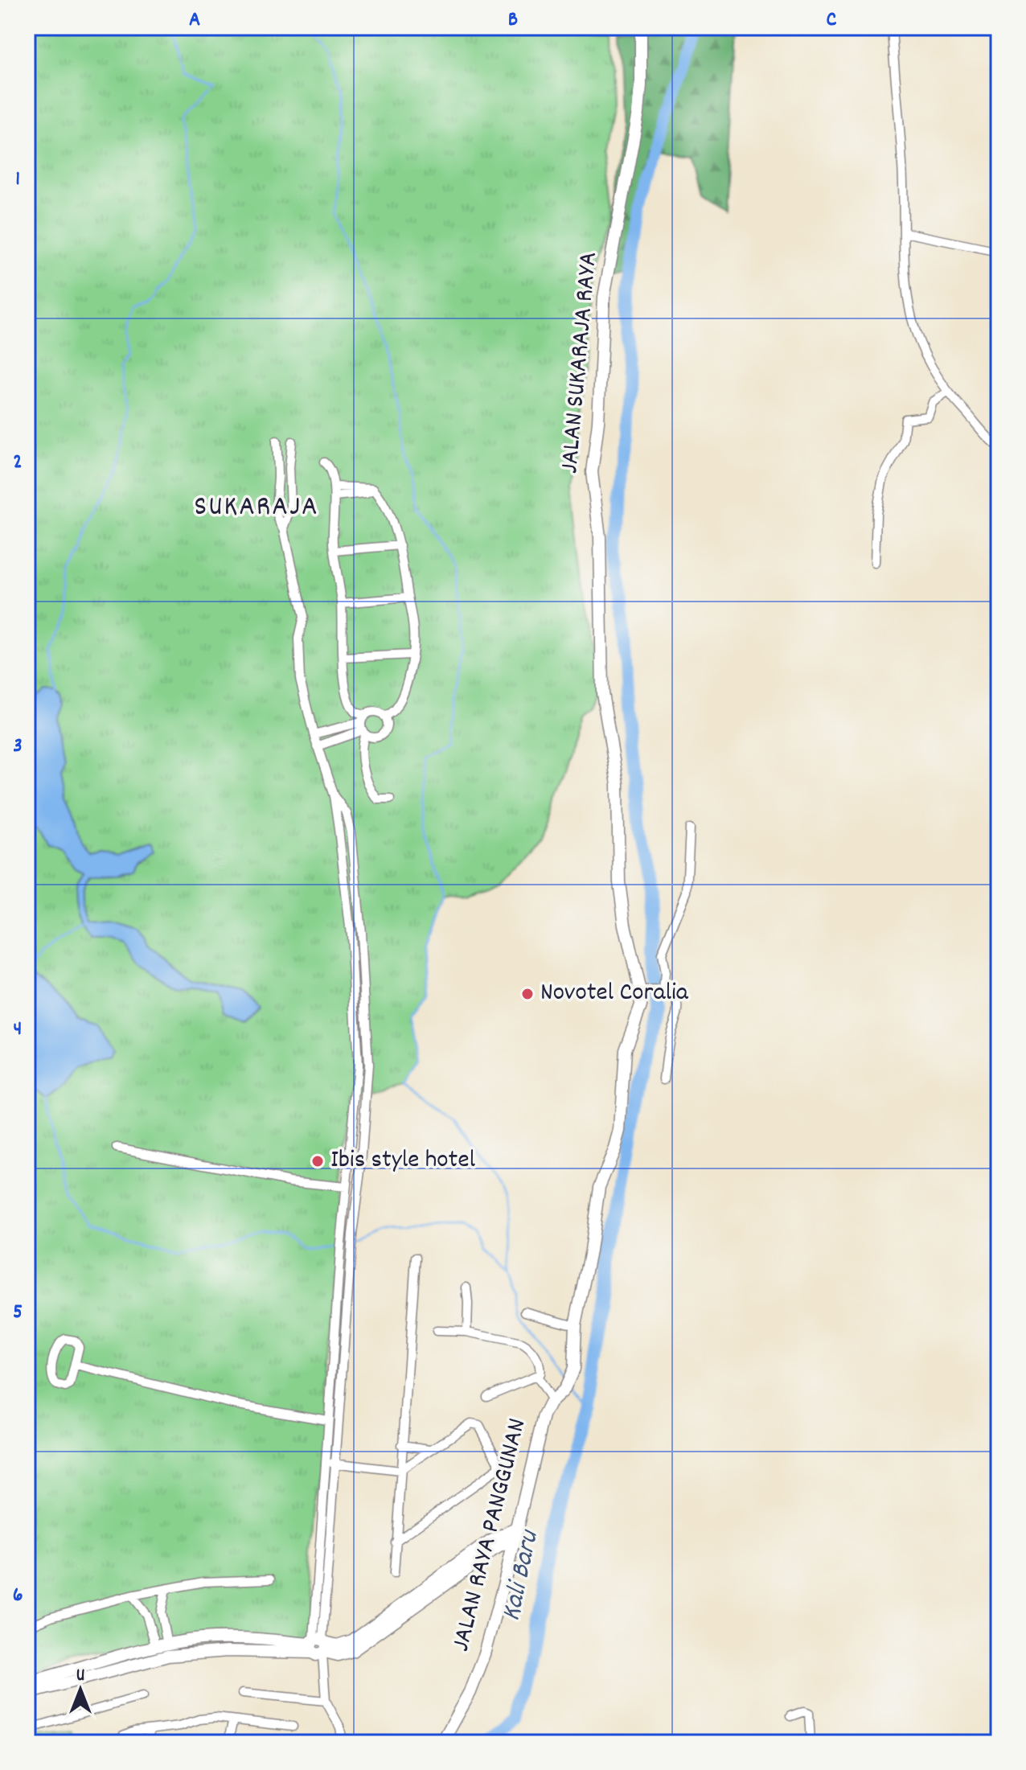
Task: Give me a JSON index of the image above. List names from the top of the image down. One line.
{"streets":{"street":["JALAN SUKARAJA RAYA","JALAN RAYA PANGGUNAN"]},"crossings":[["JALAN SUKARAJA RAYA","JALAN RAYA PANGGUNAN"]],"districts":["SUKARAJA"],"water":["Kali Baru"],"places":["Novotel Coralia","Ibis style hotel"],"north":"top","grid":{"columns":["A","B","C"],"rows":["1","2","3","4","5","6"]}}
